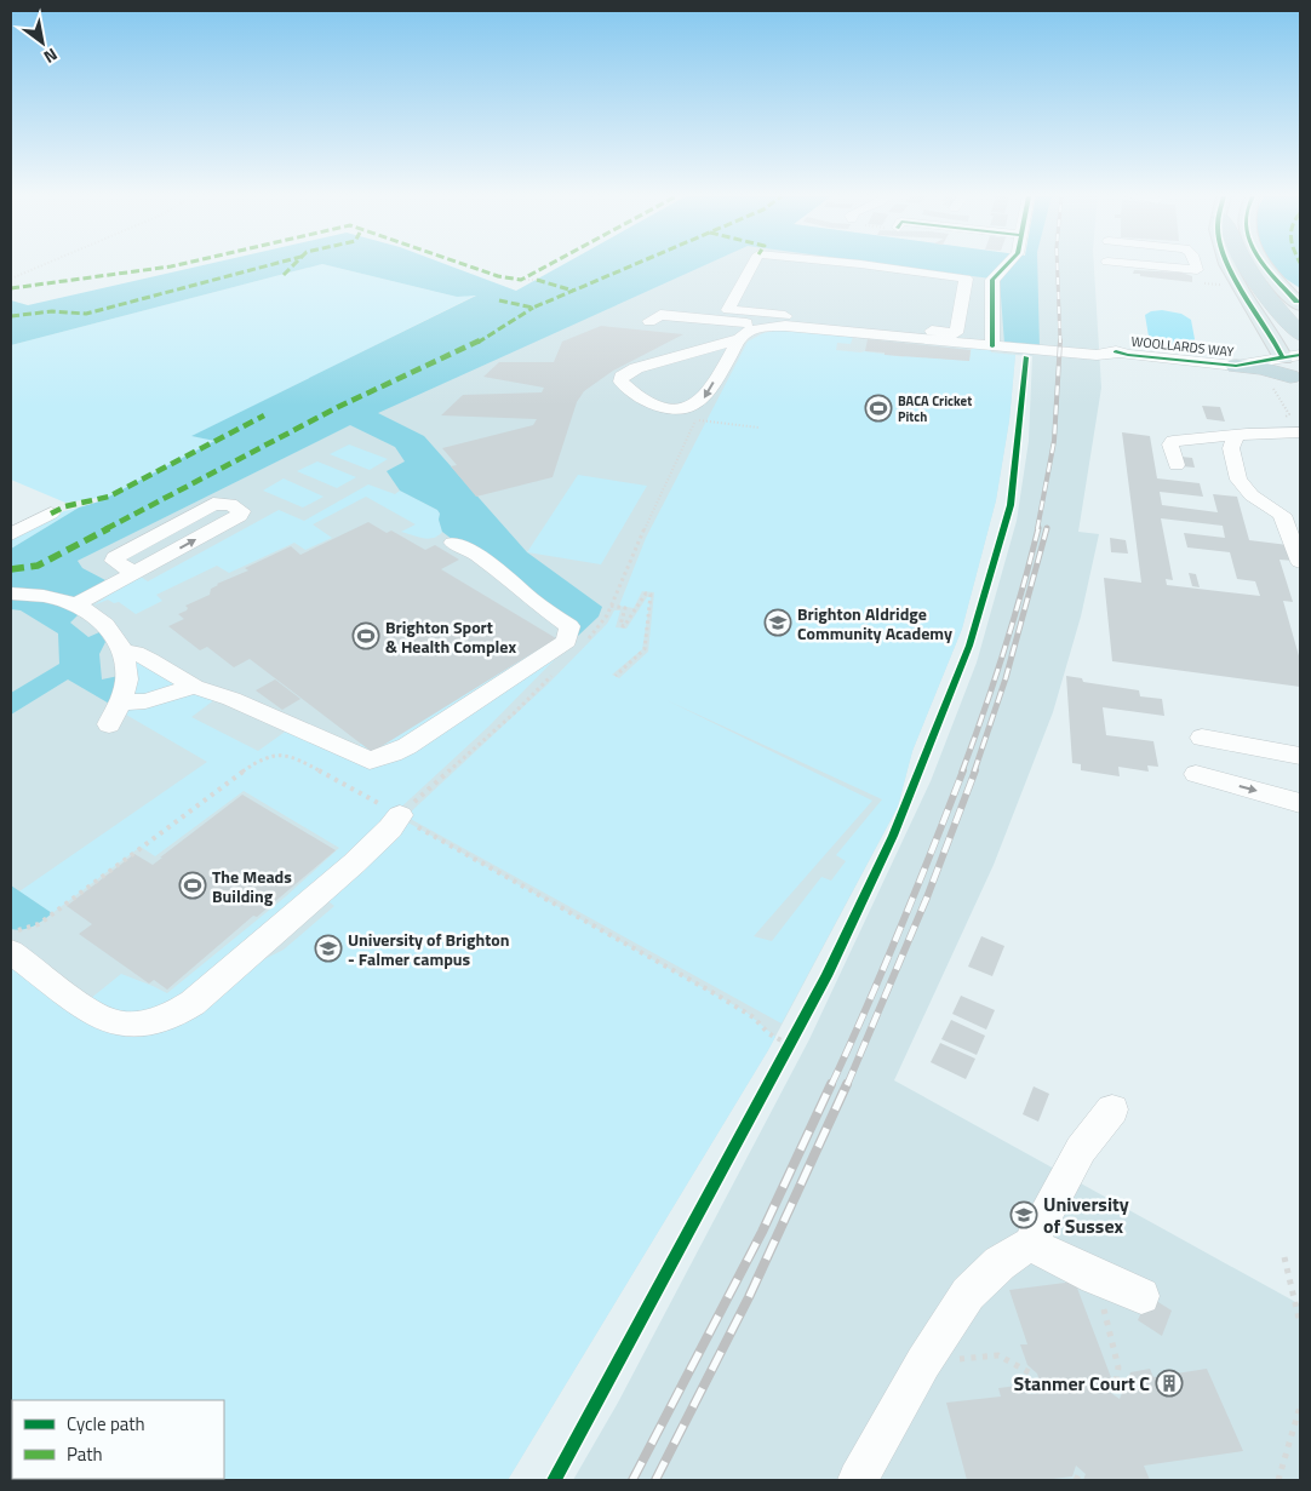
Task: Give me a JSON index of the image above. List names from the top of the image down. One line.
{"streets":{"street":["WOOLLARDS WAY"]},"places":{"sports":["BACA Cricket Pitch","Brighton Sport & Health Complex","The Meads Building"],"school or university":["Brighton Aldridge Community Academy","University of Brighton - Falmer campus","University of Sussex"],"building":["Stanmer Court C"]},"legend":["Cycle path","Path"],"north":"bottom right"}
